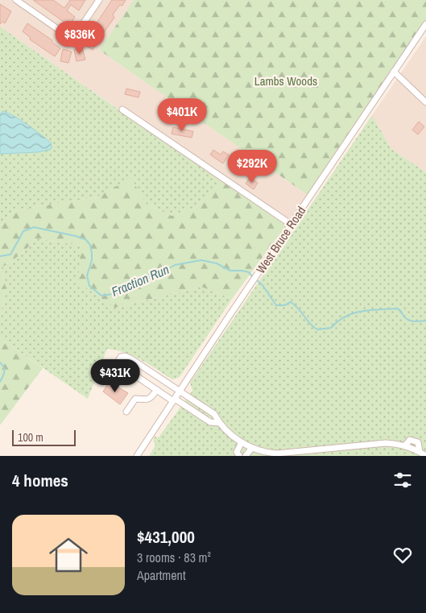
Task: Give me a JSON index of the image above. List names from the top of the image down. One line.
{"streets":{"street":["West Bruce Road"]},"water":["Fraction Run"],"parks":["Lambs Woods"],"scale_bar":"100 m","page":{"price":["$836K","$401K","$292K","$431K"],"scale":"100 m","heading":"4 homes","list":[{"name":"$431,000","note":"3 rooms · 83 m² · Apartment"}]}}
